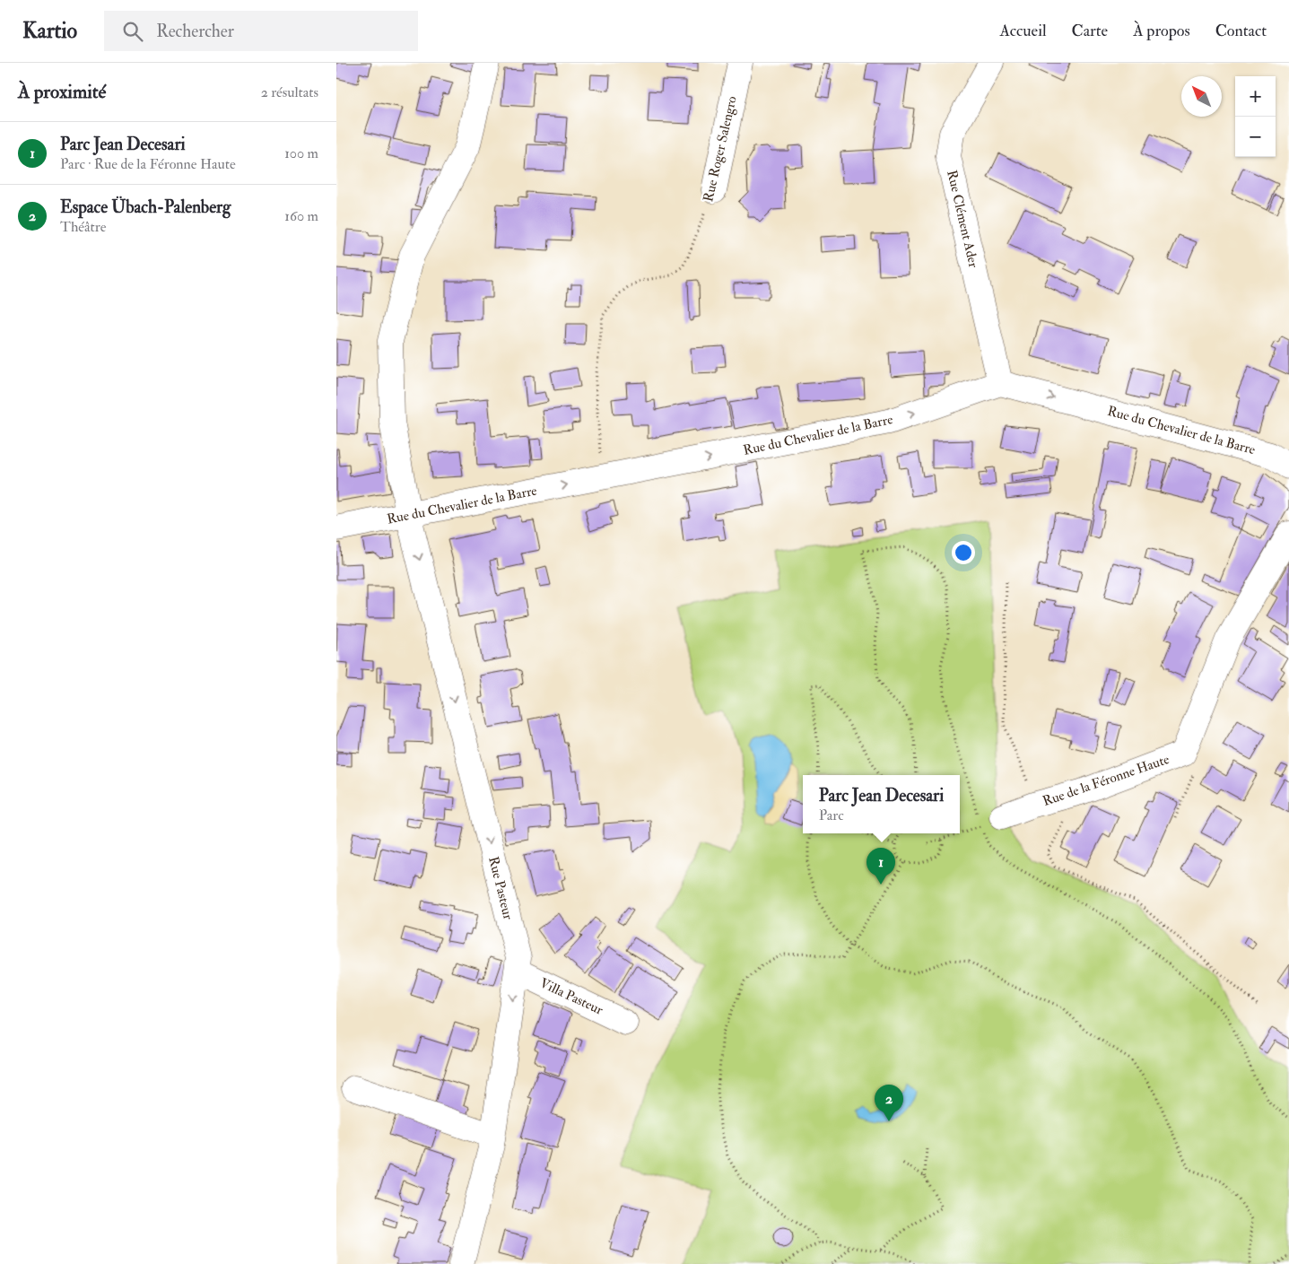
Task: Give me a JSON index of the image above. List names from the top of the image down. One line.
{"streets":{"street":["Rue Roger Salengro","Rue Clément Ader","Rue du Chevalier de la Barre","Rue de la Féronne Haute","Rue Pasteur","Villa Pasteur"]},"crossings":[["Rue Roger Salengro","Rue du Chevalier de la Barre"],["Rue Clément Ader","Rue du Chevalier de la Barre"],["Rue du Chevalier de la Barre","Rue Pasteur"],["Rue Pasteur","Villa Pasteur"]],"one_way":["Rue du Chevalier de la Barre","Rue Pasteur"],"north":"top left","page":{"header":"Kartio","search":"Rechercher","nav":["Accueil","Carte","À propos","Contact"],"heading":["À proximité","2 résultats"],"map_buttons":["+","−"],"list":[{"mark":"1","name":"Parc Jean Decesari","note":"Parc · Rue de la Féronne Haute","value":"100 m"},{"mark":"2","name":"Espace Übach-Palenberg","note":"Théâtre","value":"160 m"}],"popup":["Parc Jean Decesari","Parc"],"pins":["1","2"]}}
